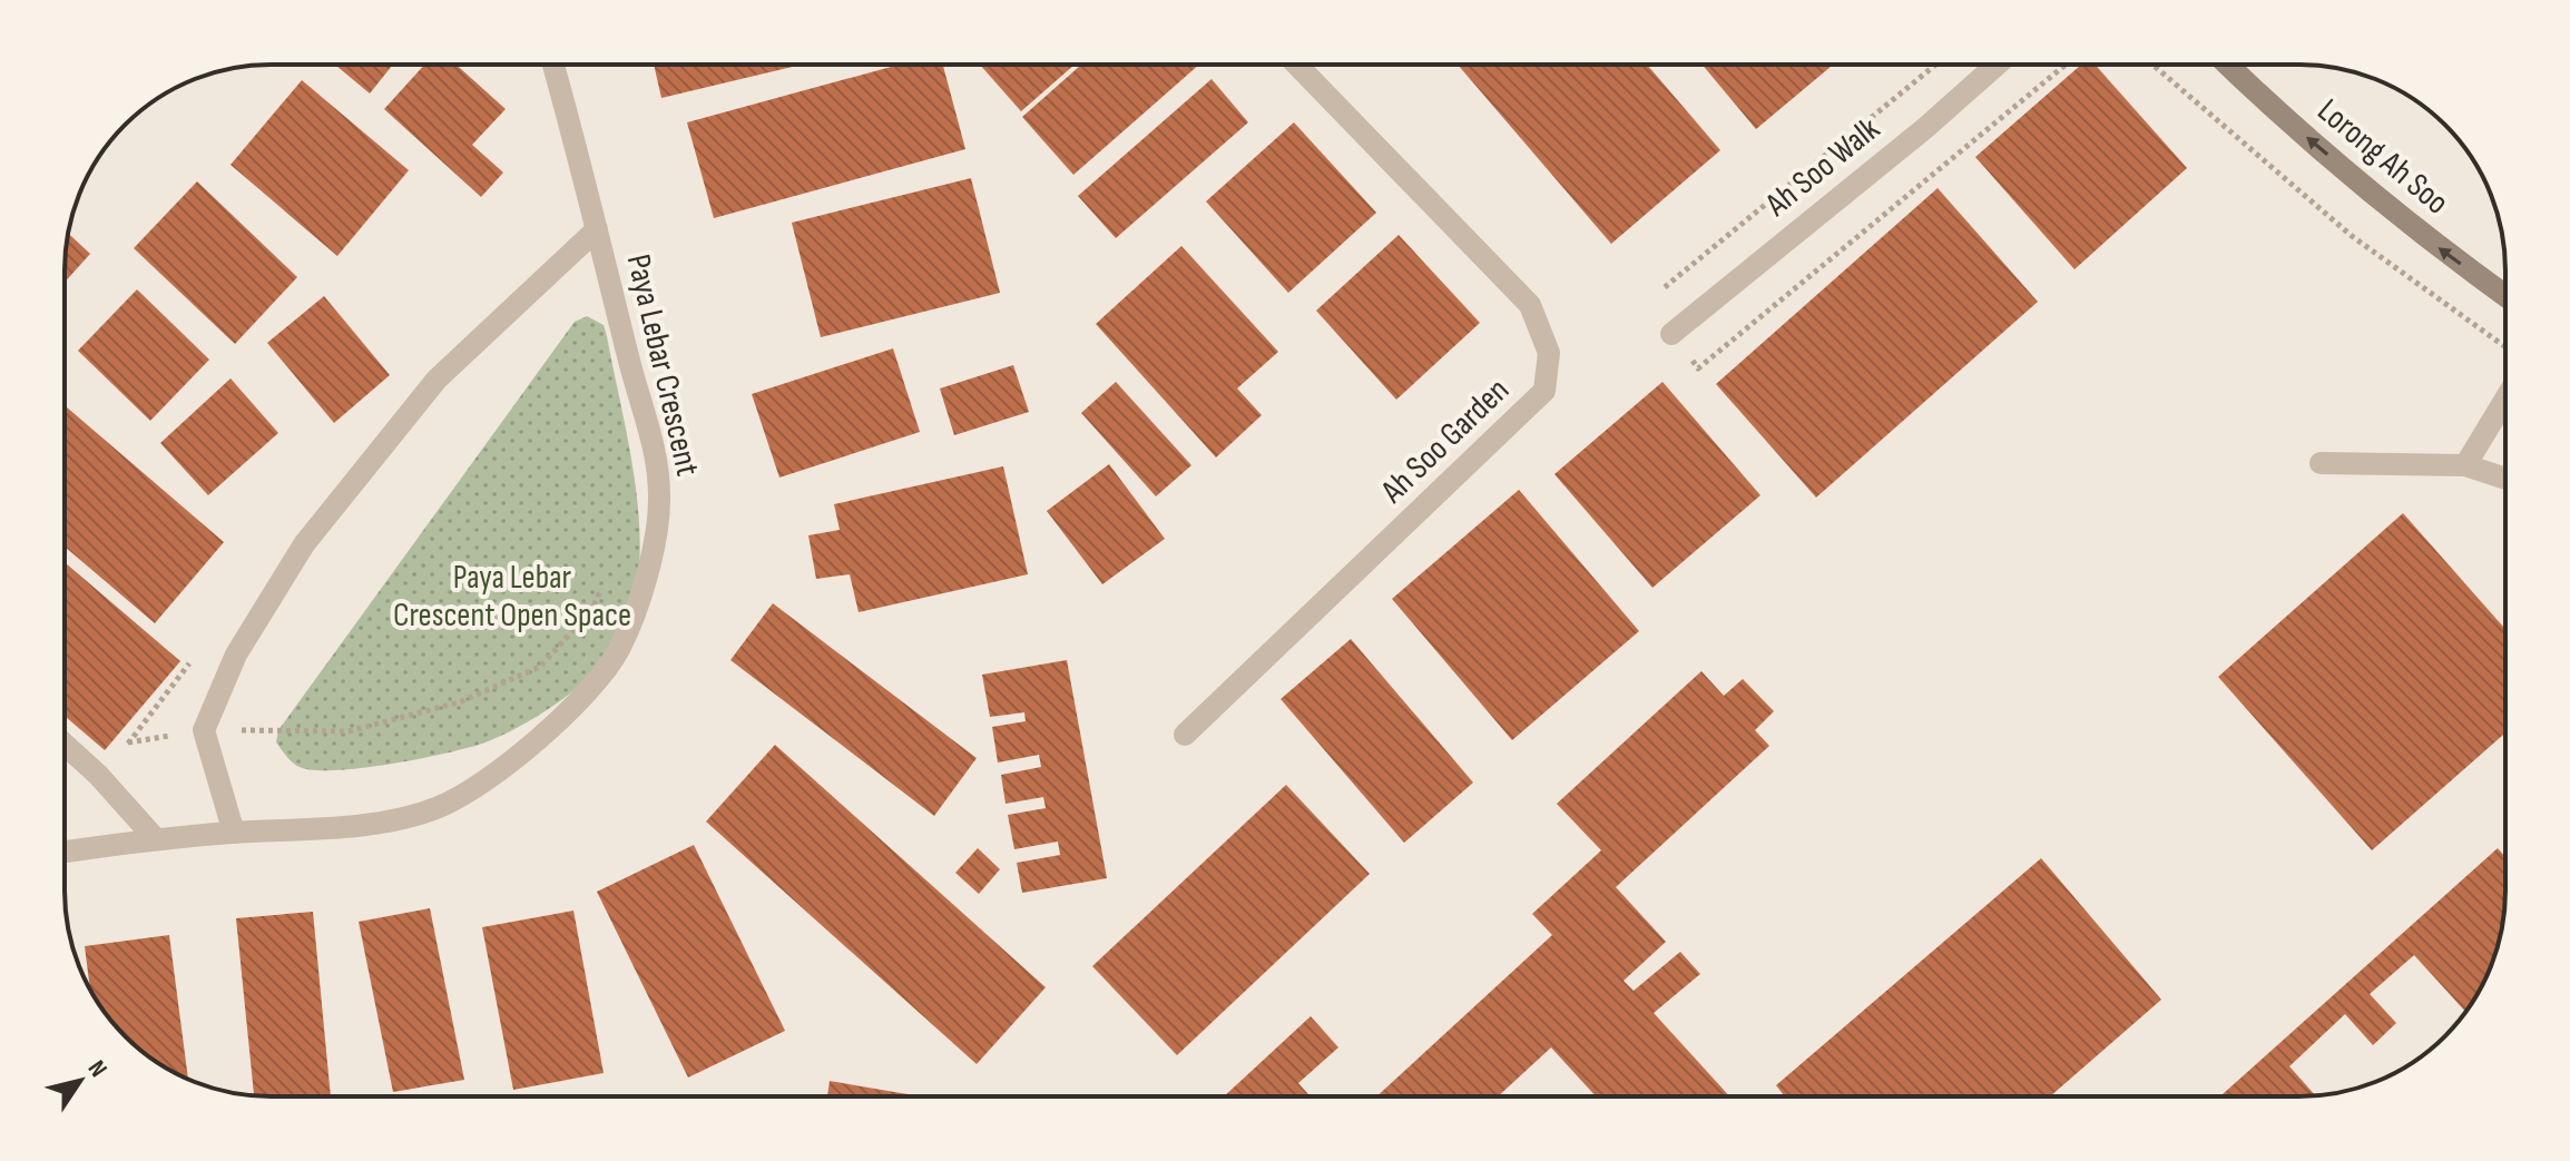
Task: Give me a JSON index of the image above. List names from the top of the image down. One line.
{"streets":{"main road":["Lorong Ah Soo"],"street":["Ah Soo Walk","Paya Lebar Crescent","Ah Soo Garden"]},"one_way":["Lorong Ah Soo"],"parks":["Paya Lebar Crescent Open Space"],"north":"top right"}
